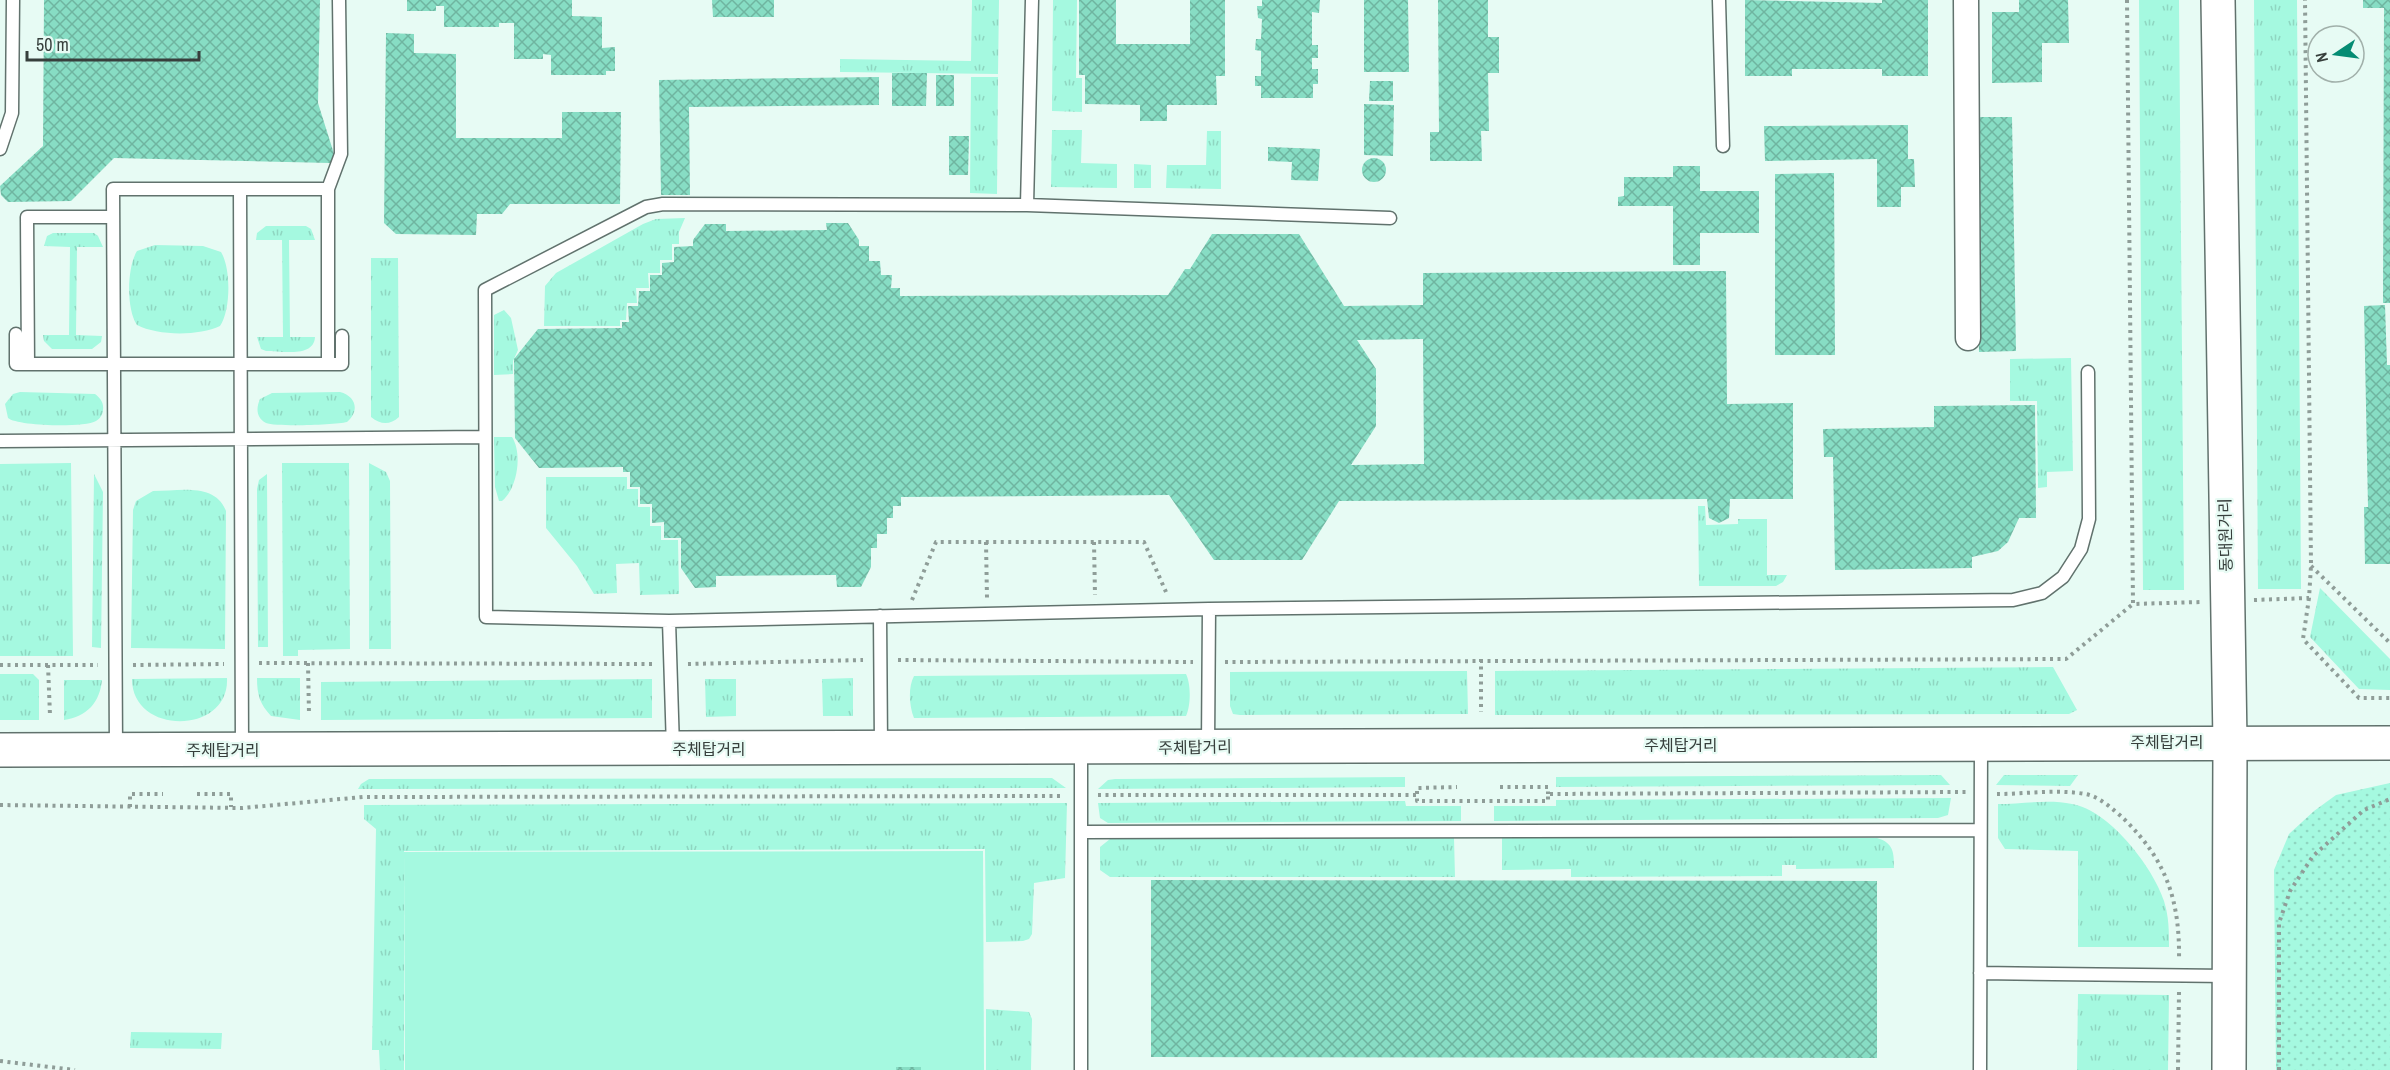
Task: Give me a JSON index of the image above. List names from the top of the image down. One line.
{"streets":{"main road":["동대원거리","주체탑거리"]},"crossings":[["동대원거리","주체탑거리"]],"scale_bar":"50 m","north":"left"}
